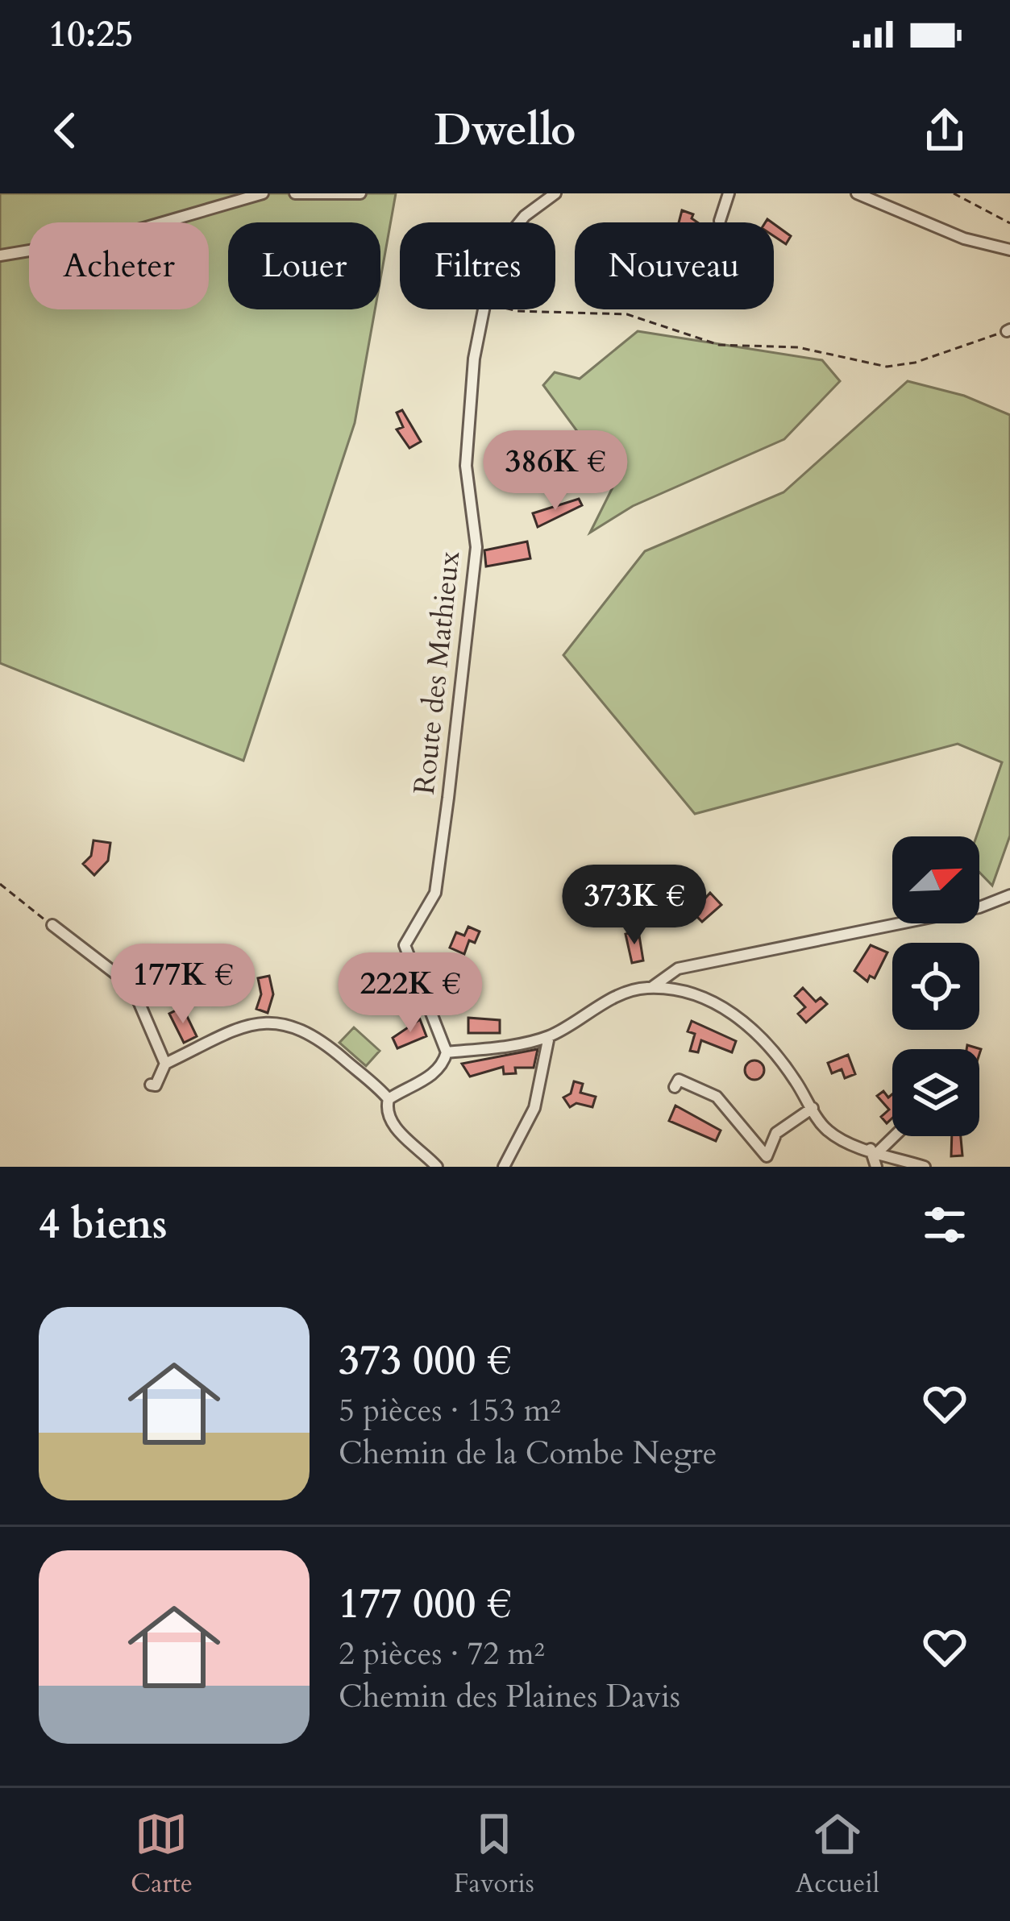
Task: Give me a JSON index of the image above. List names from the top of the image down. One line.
{"streets":{"street":["Route des Mathieux"]},"north":"top right","page":{"status":"10:25","header":"Dwello","chip":["Acheter","Louer","Filtres","Nouveau"],"price":["386K €","373K €","177K €","222K €"],"heading":"4 biens","list":[{"name":"373 000 €","note":"5 pièces · 153 m² · Chemin de la Combe Negre"},{"name":"177 000 €","note":"2 pièces · 72 m² · Chemin des Plaines Davis"}],"tabs":["Carte","Favoris","Accueil"]}}
